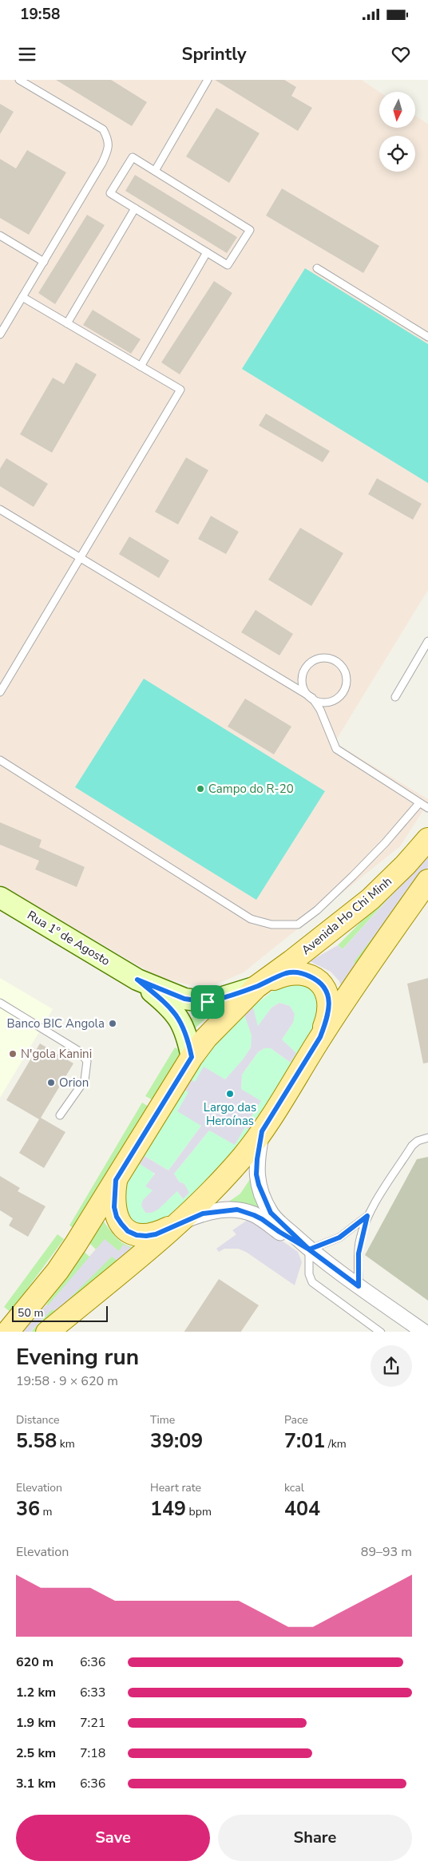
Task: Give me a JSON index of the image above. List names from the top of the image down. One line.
{"streets":{"main road":["Avenida Ho Chi Minh","Rua 1º de Agosto"]},"places":["Campo do R-20","Banco BIC Angola","N'gola Kanini","Orion","Largo das Heroínas"],"scale_bar":"50 m","north":"bottom","page":{"status":"19:58","header":"Sprintly","scale":"50 m","heading":["Evening run","19:58 · 9 × 620 m"],"stats":[["Distance","5.58 km"],["Time","39:09"],["Pace","7:01 /km"],["Elevation","36 m"],["Heart rate","149 bpm"],["kcal","404"]],"chart":["Elevation","89–93 m"],"list":[{"name":"620 m","note":"6:36"},{"name":"1.2 km","note":"6:33"},{"name":"1.9 km","note":"7:21"},{"name":"2.5 km","note":"7:18"},{"name":"3.1 km","note":"6:36"}],"buttons":["Save","Share"]}}
